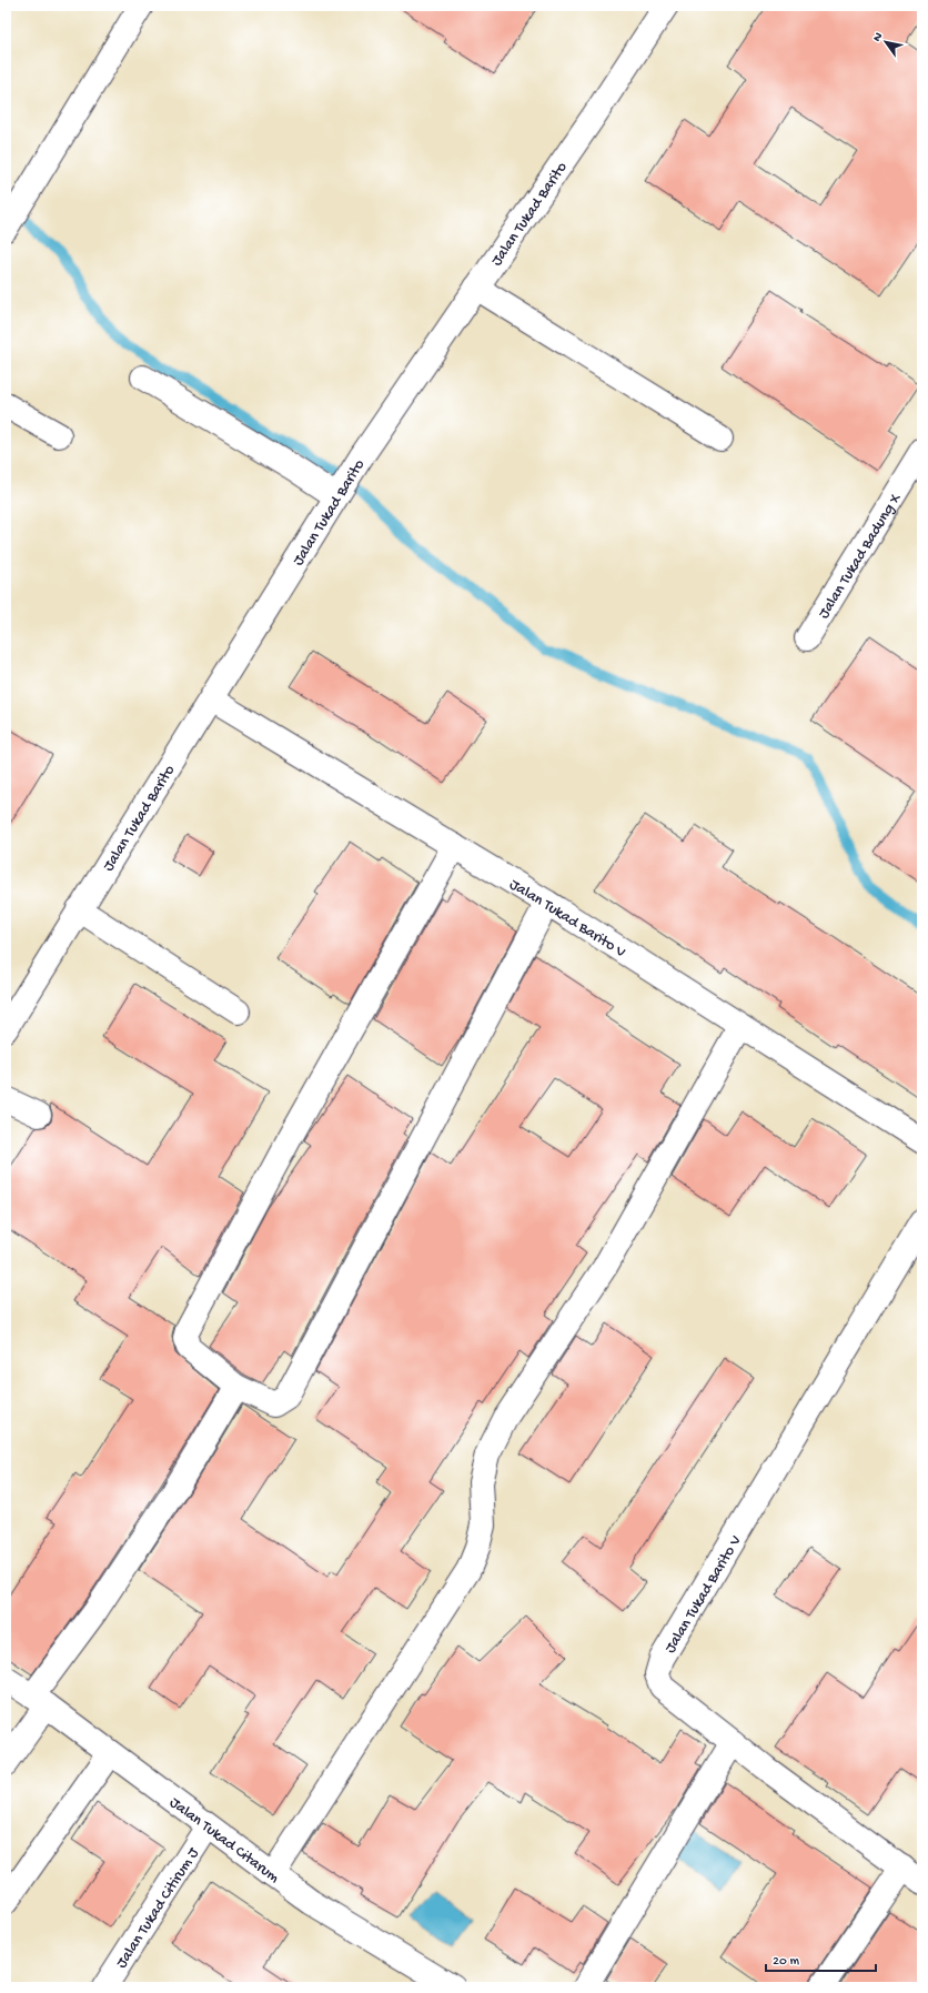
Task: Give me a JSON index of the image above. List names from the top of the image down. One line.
{"streets":{"street":["Jalan Tukad Barito","Jalan Tukad Badung X","Jalan Tukad Barito V","Jalan Tukad Citarum","Jalan Tukad Citirum J"]},"crossings":[["Jalan Tukad Barito","Jalan Tukad Barito V"],["Jalan Tukad Citarum","Jalan Tukad Citirum J"]],"scale_bar":"20 m","north":"top left"}
